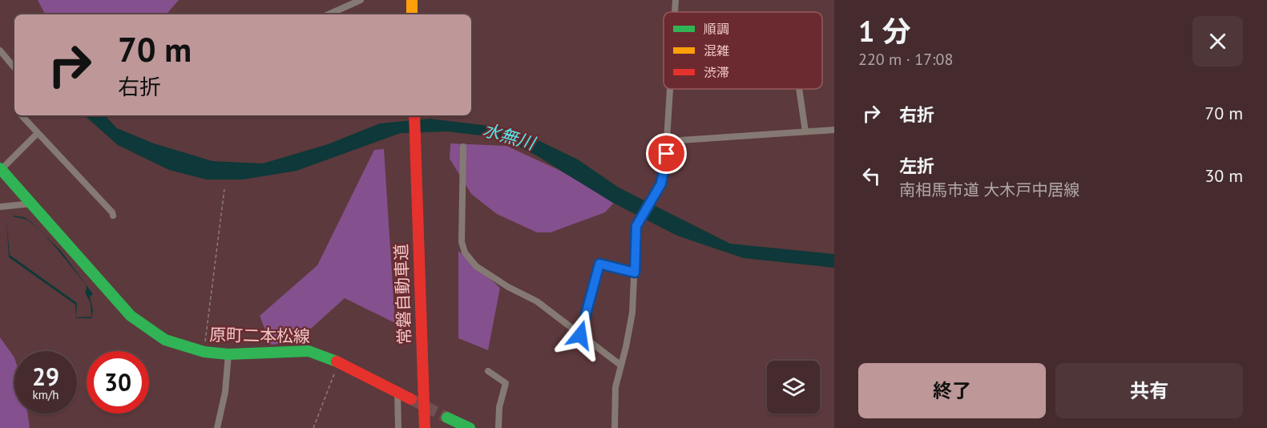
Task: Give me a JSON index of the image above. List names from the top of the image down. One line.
{"streets":{"main road":["常磐自動車道","原町二本松線"]},"water":["水無川"],"legend":["順調","混雑","渋滞"],"page":{"heading":["1 分","220 m · 17:08"],"turn":["70 m","右折"],"list":[{"name":"右折","value":"70 m"},{"name":"左折","note":"南相馬市道 大木戸中居線","value":"30 m"}],"speed":"29 km/h","limit":"30","buttons":["終了","共有"]}}
